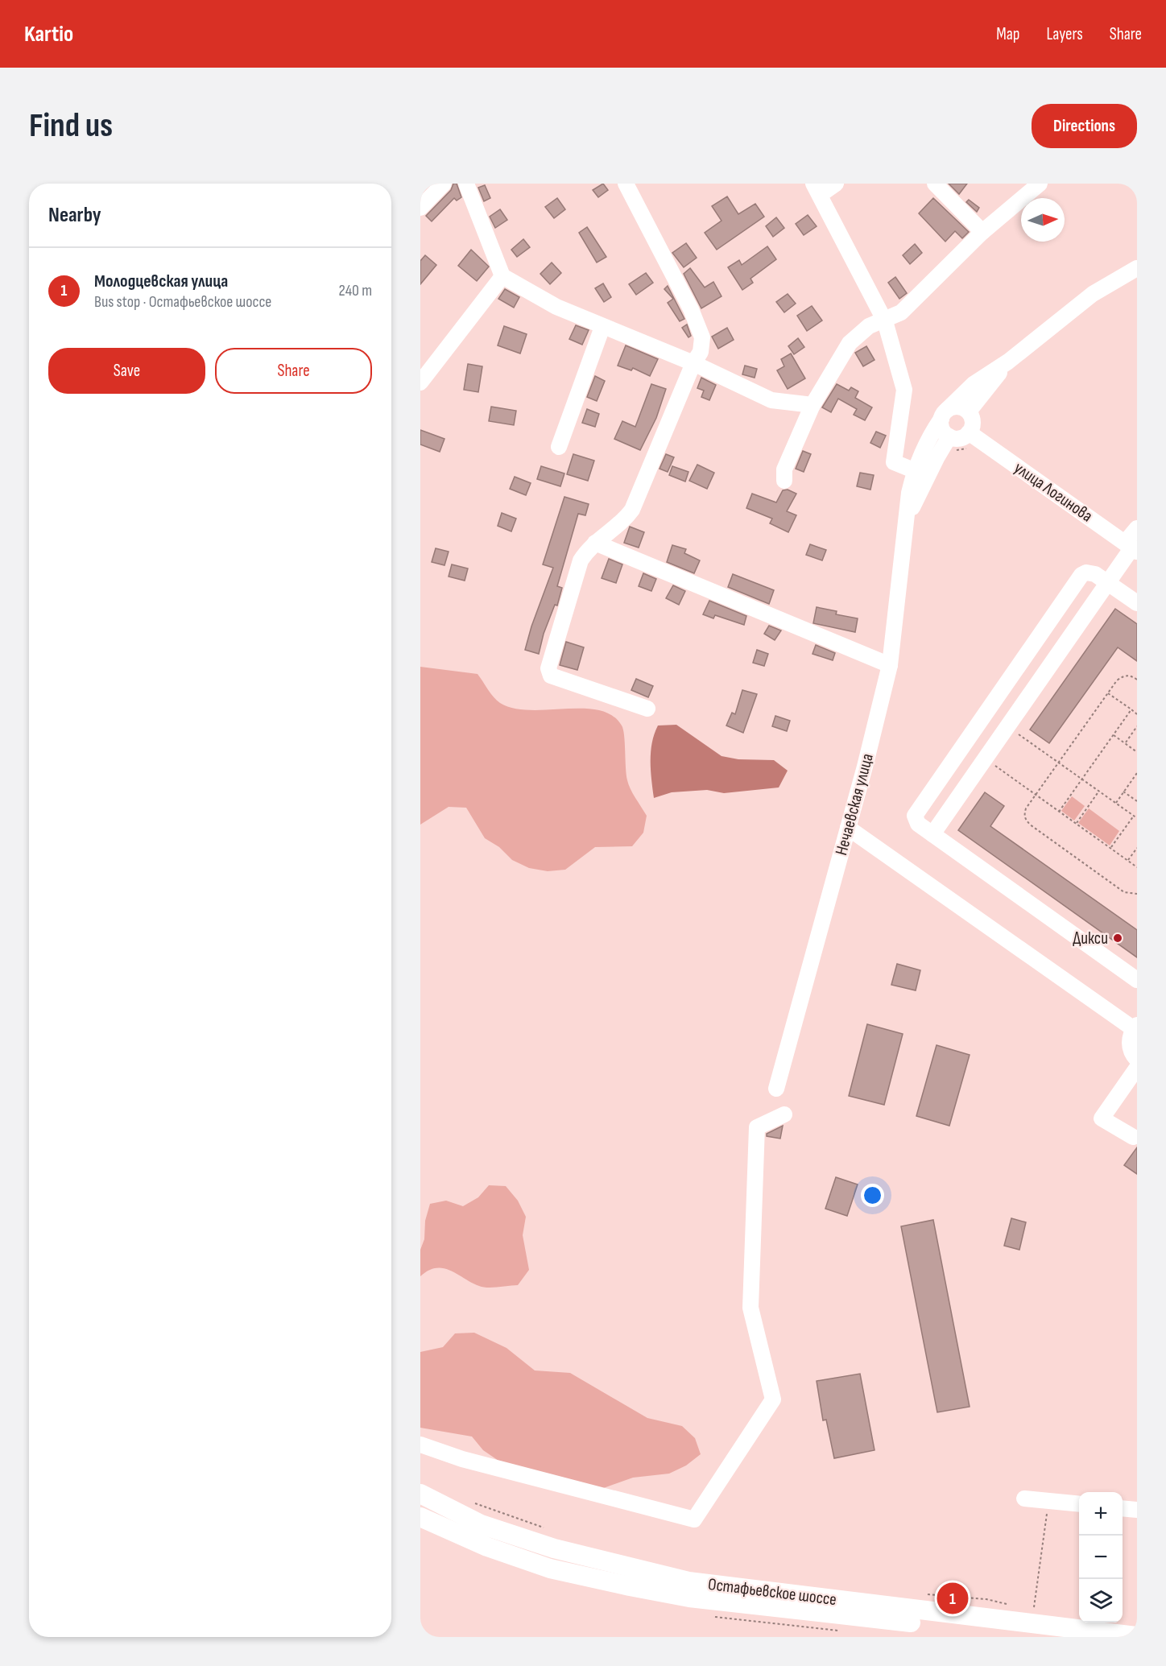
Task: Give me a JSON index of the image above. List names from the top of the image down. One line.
{"streets":{"main road":["Остафьевское шоссе"],"street":["улица Логинова","Нечаевская улица"]},"crossings":[["улица Логинова","Нечаевская улица"]],"places":["Дикси"],"north":"right","page":{"header":"Kartio","nav":["Map","Layers","Share"],"buttons":["Directions",["Save","Share"]],"title":"Find us","heading":"Nearby","list":[{"mark":"1","name":"Молодцевская улица","note":"Bus stop · Остафьевское шоссе","value":"240 m"}],"map_buttons":["+","−"],"pins":"1"}}
